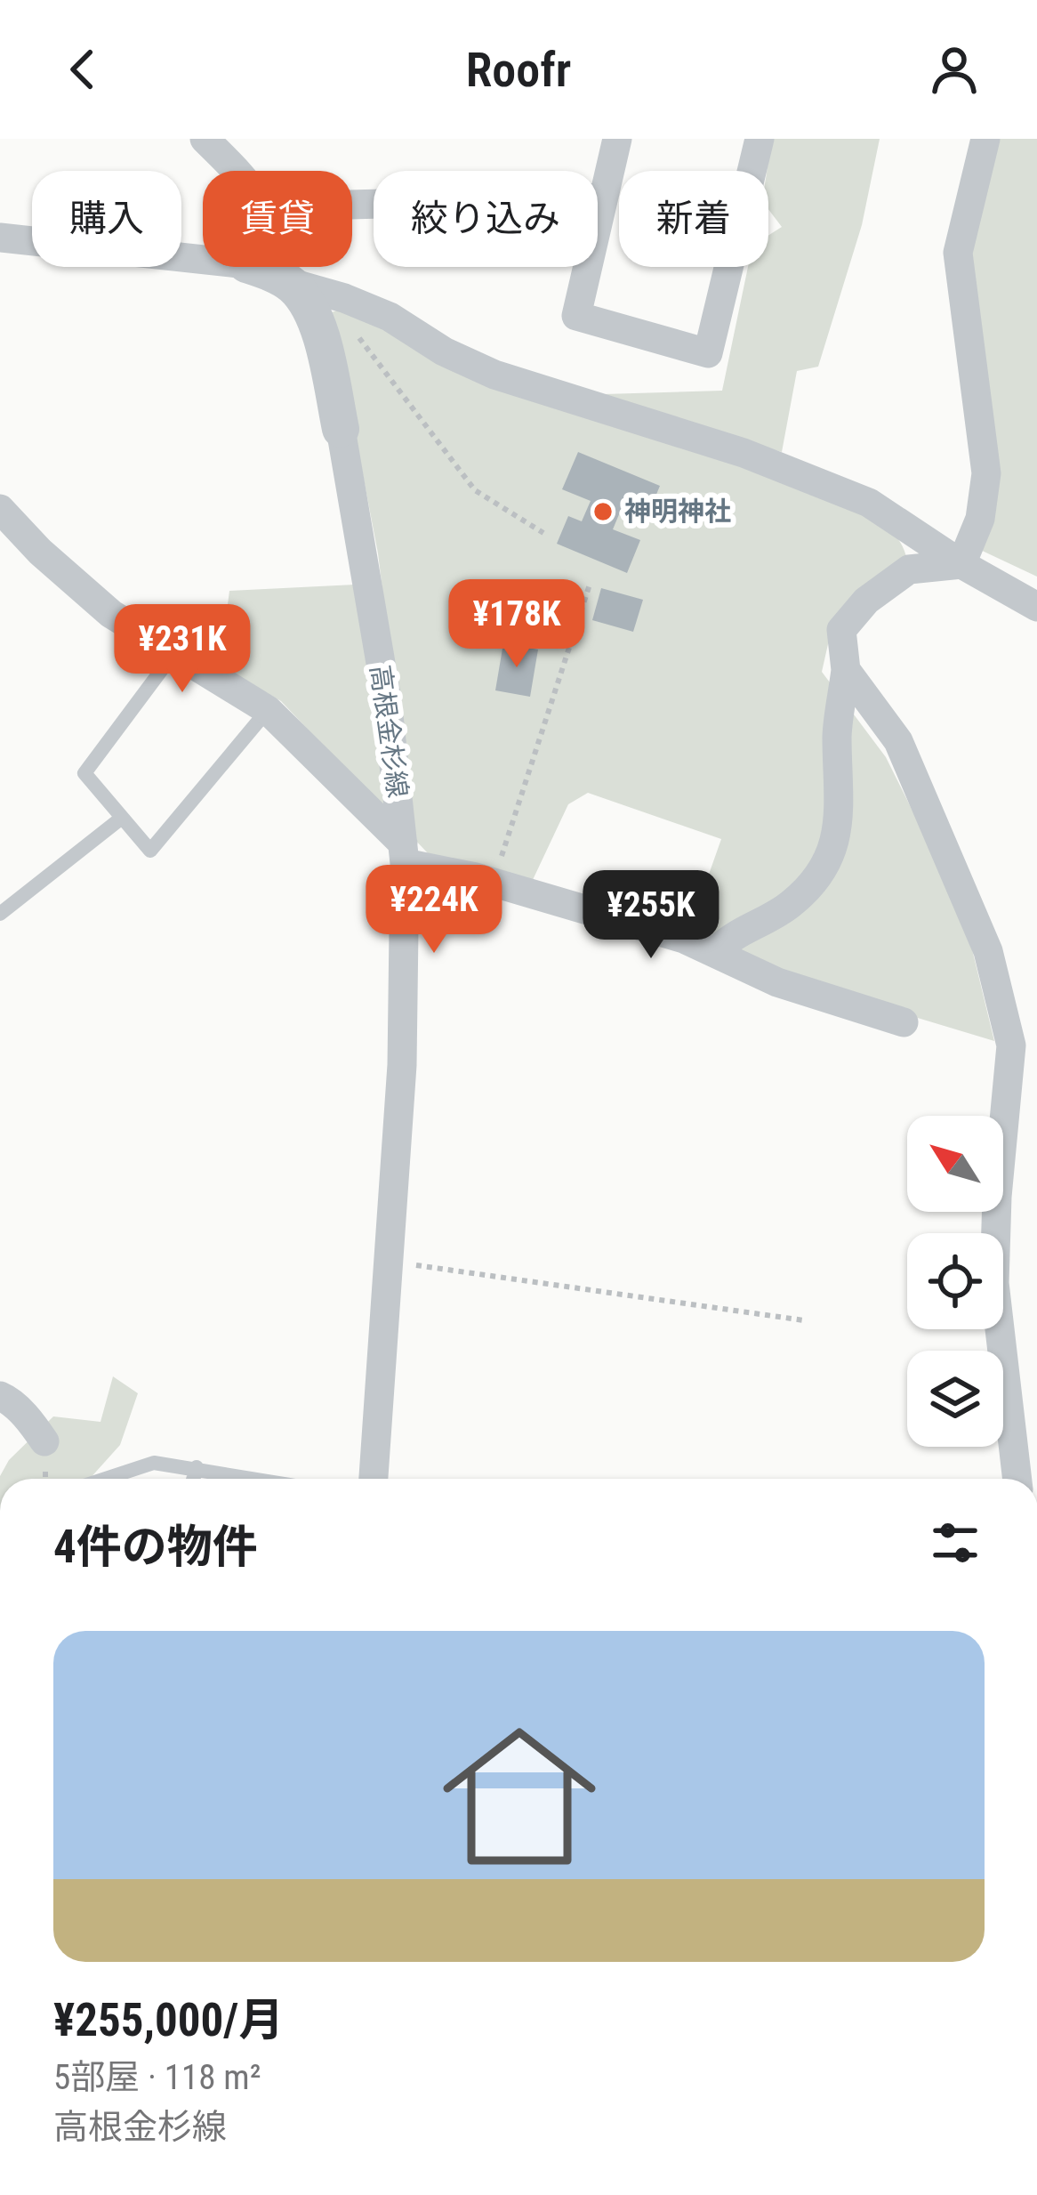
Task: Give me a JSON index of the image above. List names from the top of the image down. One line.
{"streets":{"street":["高根金杉線"]},"places":["神明神社"],"north":"top left","page":{"header":"Roofr","chip":["購入","賃貸","絞り込み","新着"],"price":["¥178K","¥231K","¥224K","¥255K"],"heading":"4件の物件","list":[{"name":"¥255,000/月","note":"5部屋 · 118 m² · 高根金杉線"}]}}
